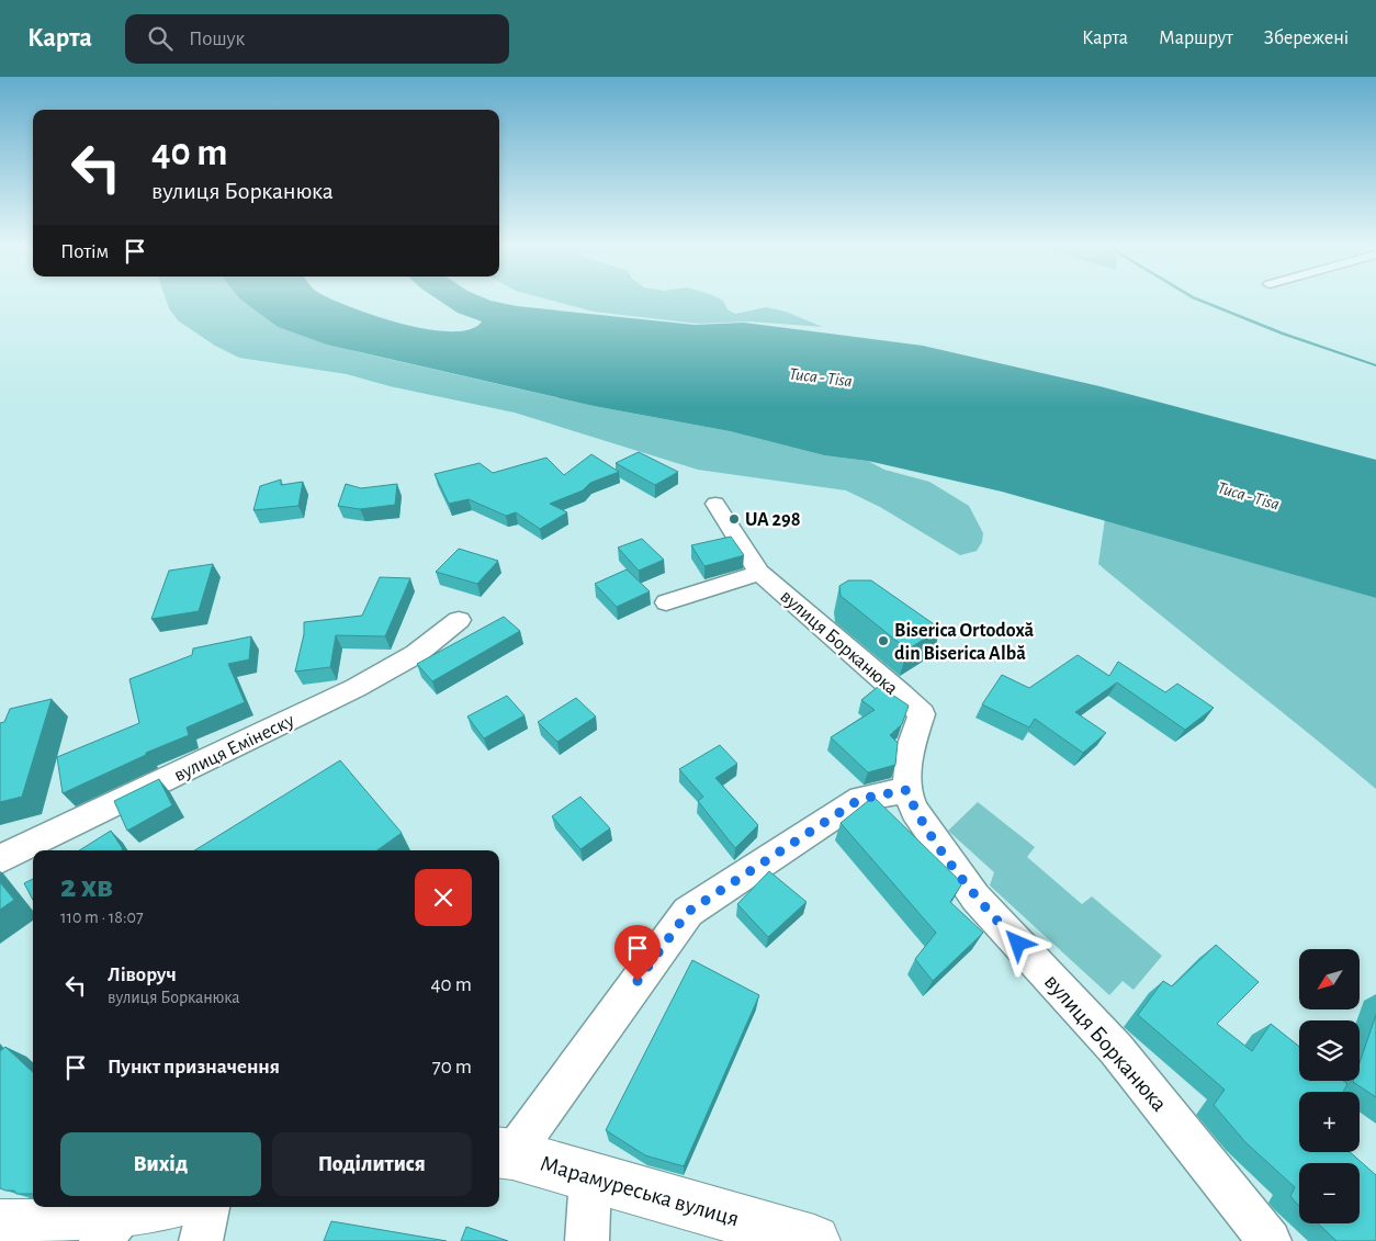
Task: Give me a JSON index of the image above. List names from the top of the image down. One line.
{"streets":{"main road":["Марамуреська вулиця"],"street":["вулиця Борканюка","вулиця Емінеску"]},"water":["Тиса - Tisa"],"places":["UA 298","Biserica Ortodoxă din Biserica Albă"],"north":"bottom left","page":{"header":"Карта","search":"Пошук","nav":["Карта","Маршрут","Збережені"],"turn":["40 m","вулиця Борканюка"],"then":"Потім","heading":["2 хв","110 m · 18:07"],"list":[{"name":"Ліворуч","note":"вулиця Борканюка","value":"40 m"},{"name":"Пункт призначення","value":"70 m"}],"map_buttons":["+","−"],"buttons":["Вихід","Поділитися"]}}
